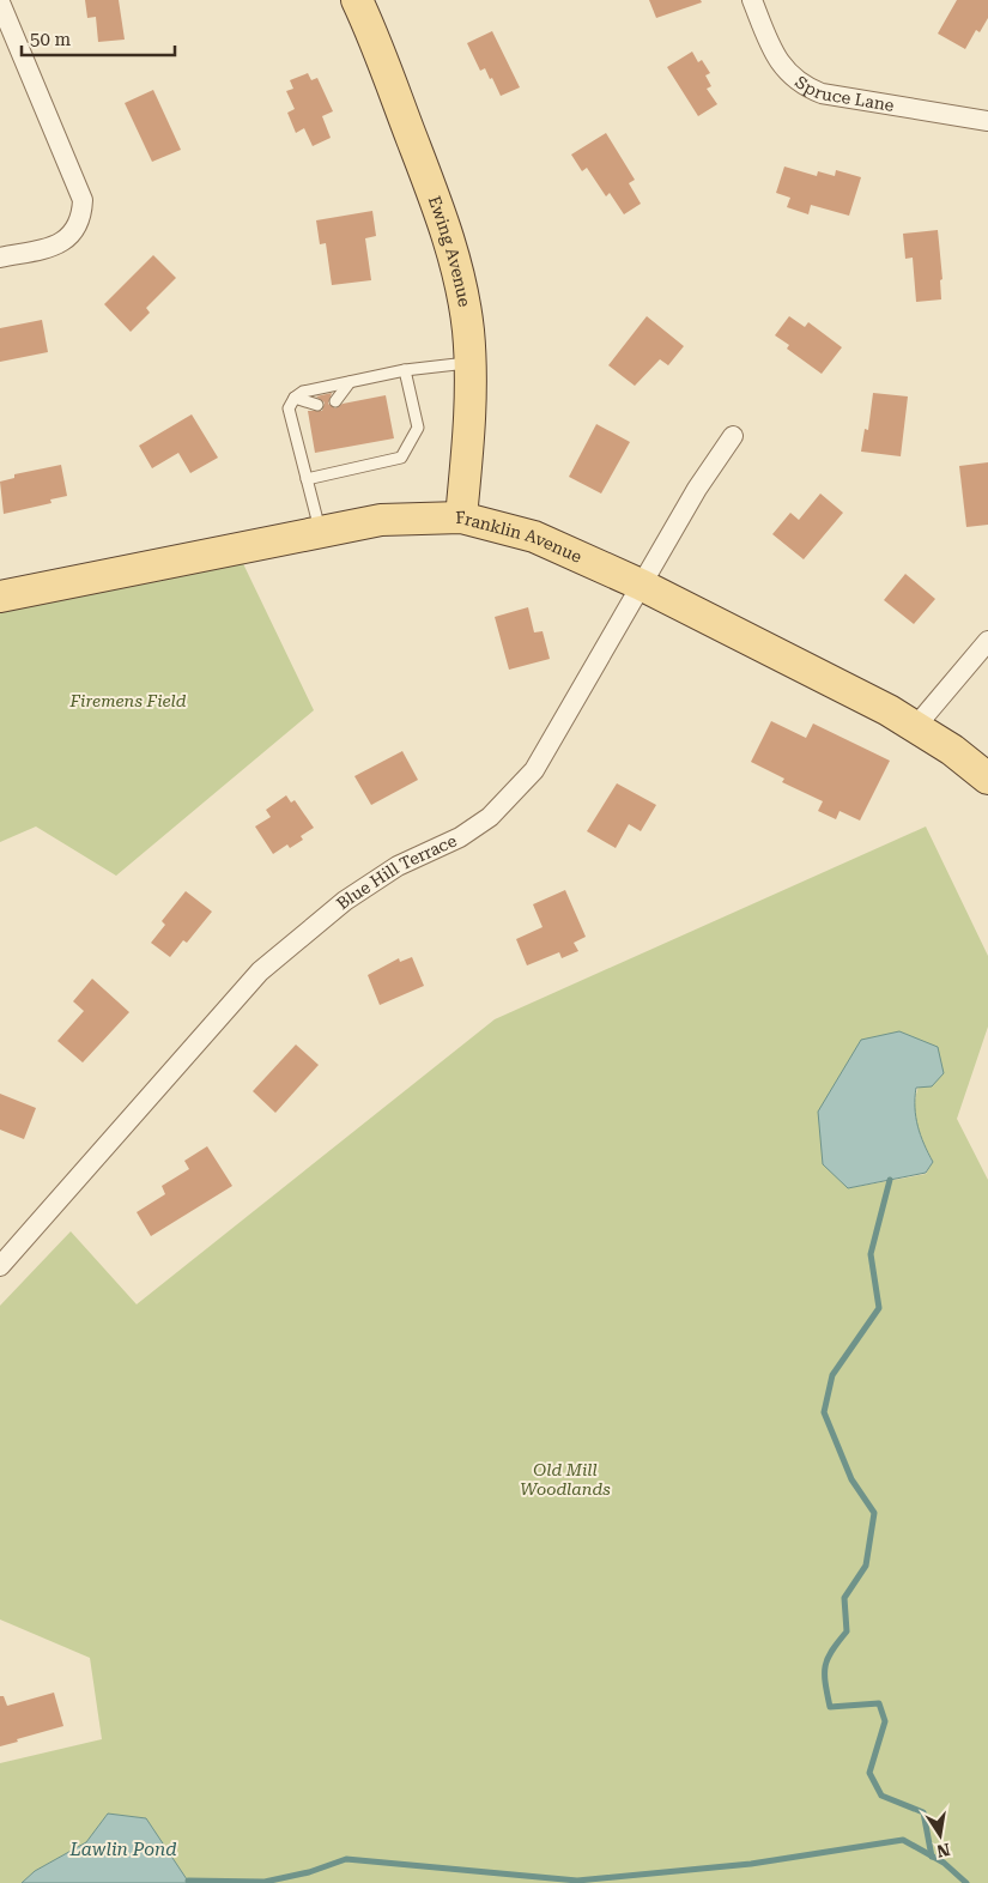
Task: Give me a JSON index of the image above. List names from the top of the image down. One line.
{"streets":{"main road":["Ewing Avenue","Franklin Avenue"],"street":["Spruce Lane","Blue Hill Terrace"]},"crossings":[["Ewing Avenue","Franklin Avenue"],["Franklin Avenue","Blue Hill Terrace"]],"water":["Lawlin Pond"],"parks":["Firemens Field","Old Mill Woodlands"],"scale_bar":"50 m","north":"bottom"}
